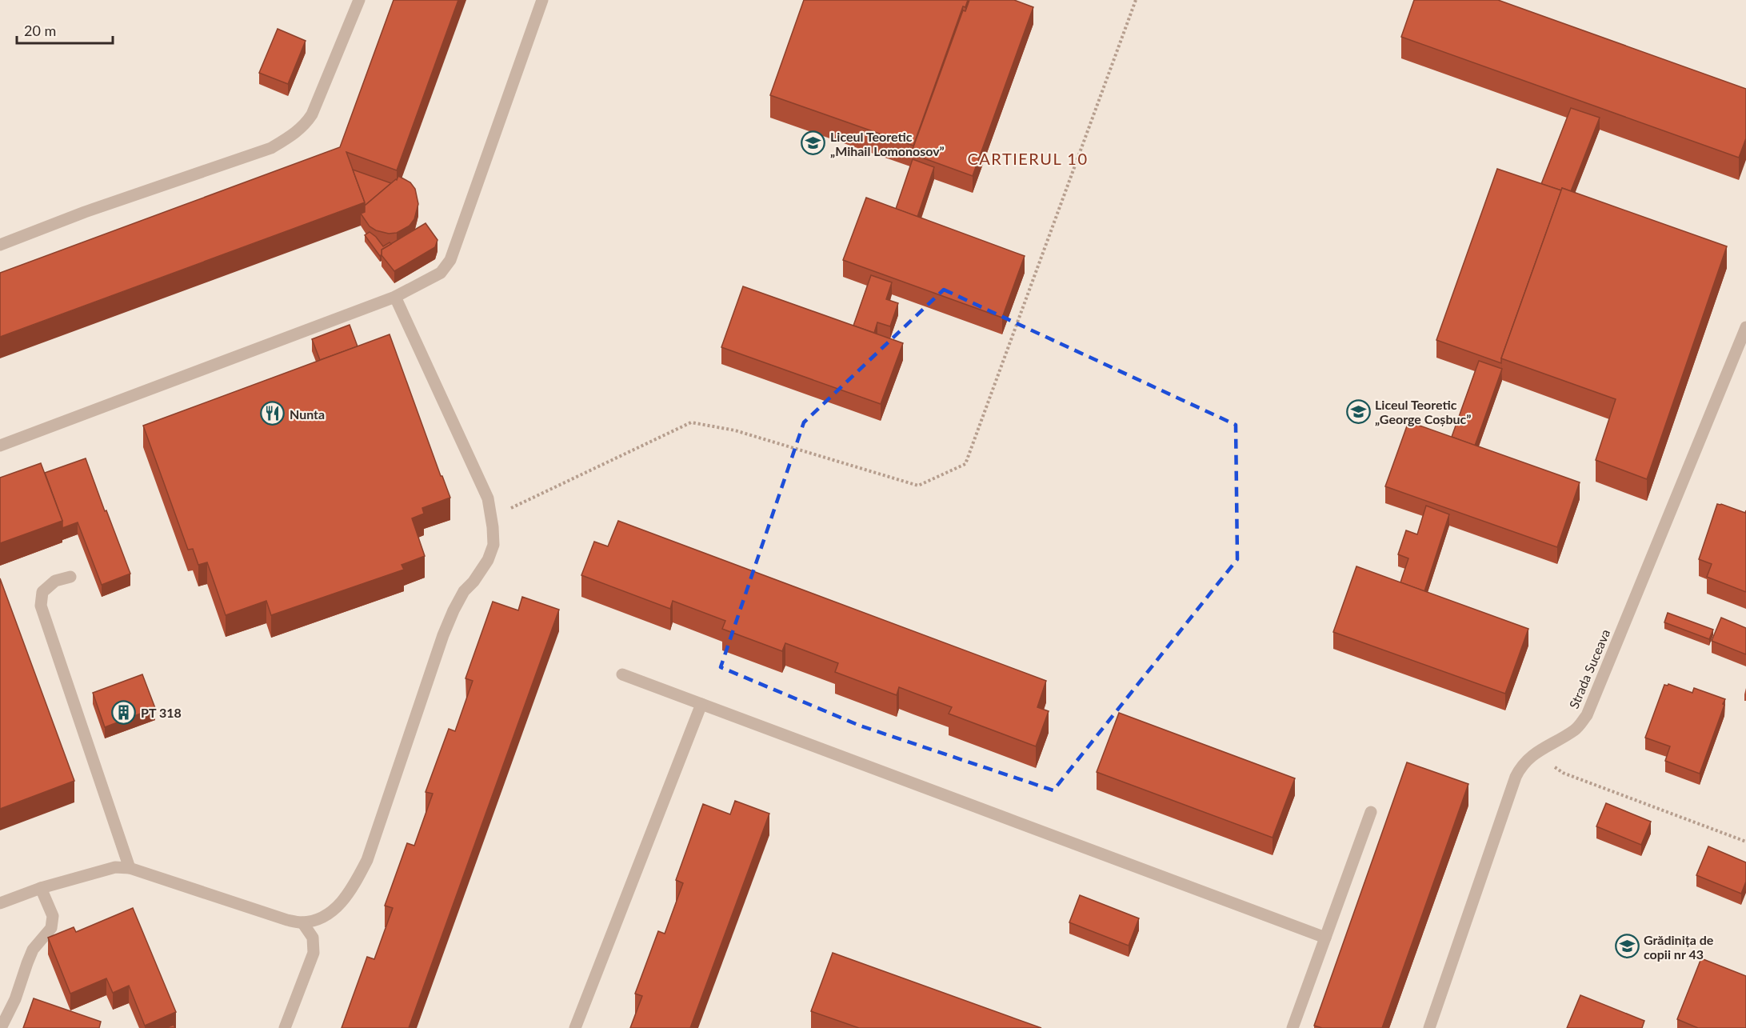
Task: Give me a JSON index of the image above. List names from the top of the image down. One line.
{"streets":{"street":["Strada Suceava"]},"districts":["CARTIERUL 10"],"places":{"school or university":["Liceul Teoretic „Mihail Lomonosov”","Liceul Teoretic „George Coșbuc”","Grădinița de copii nr 43"],"restaurant":["Nunta"],"building":["PT 318"]},"scale_bar":"20 m"}
